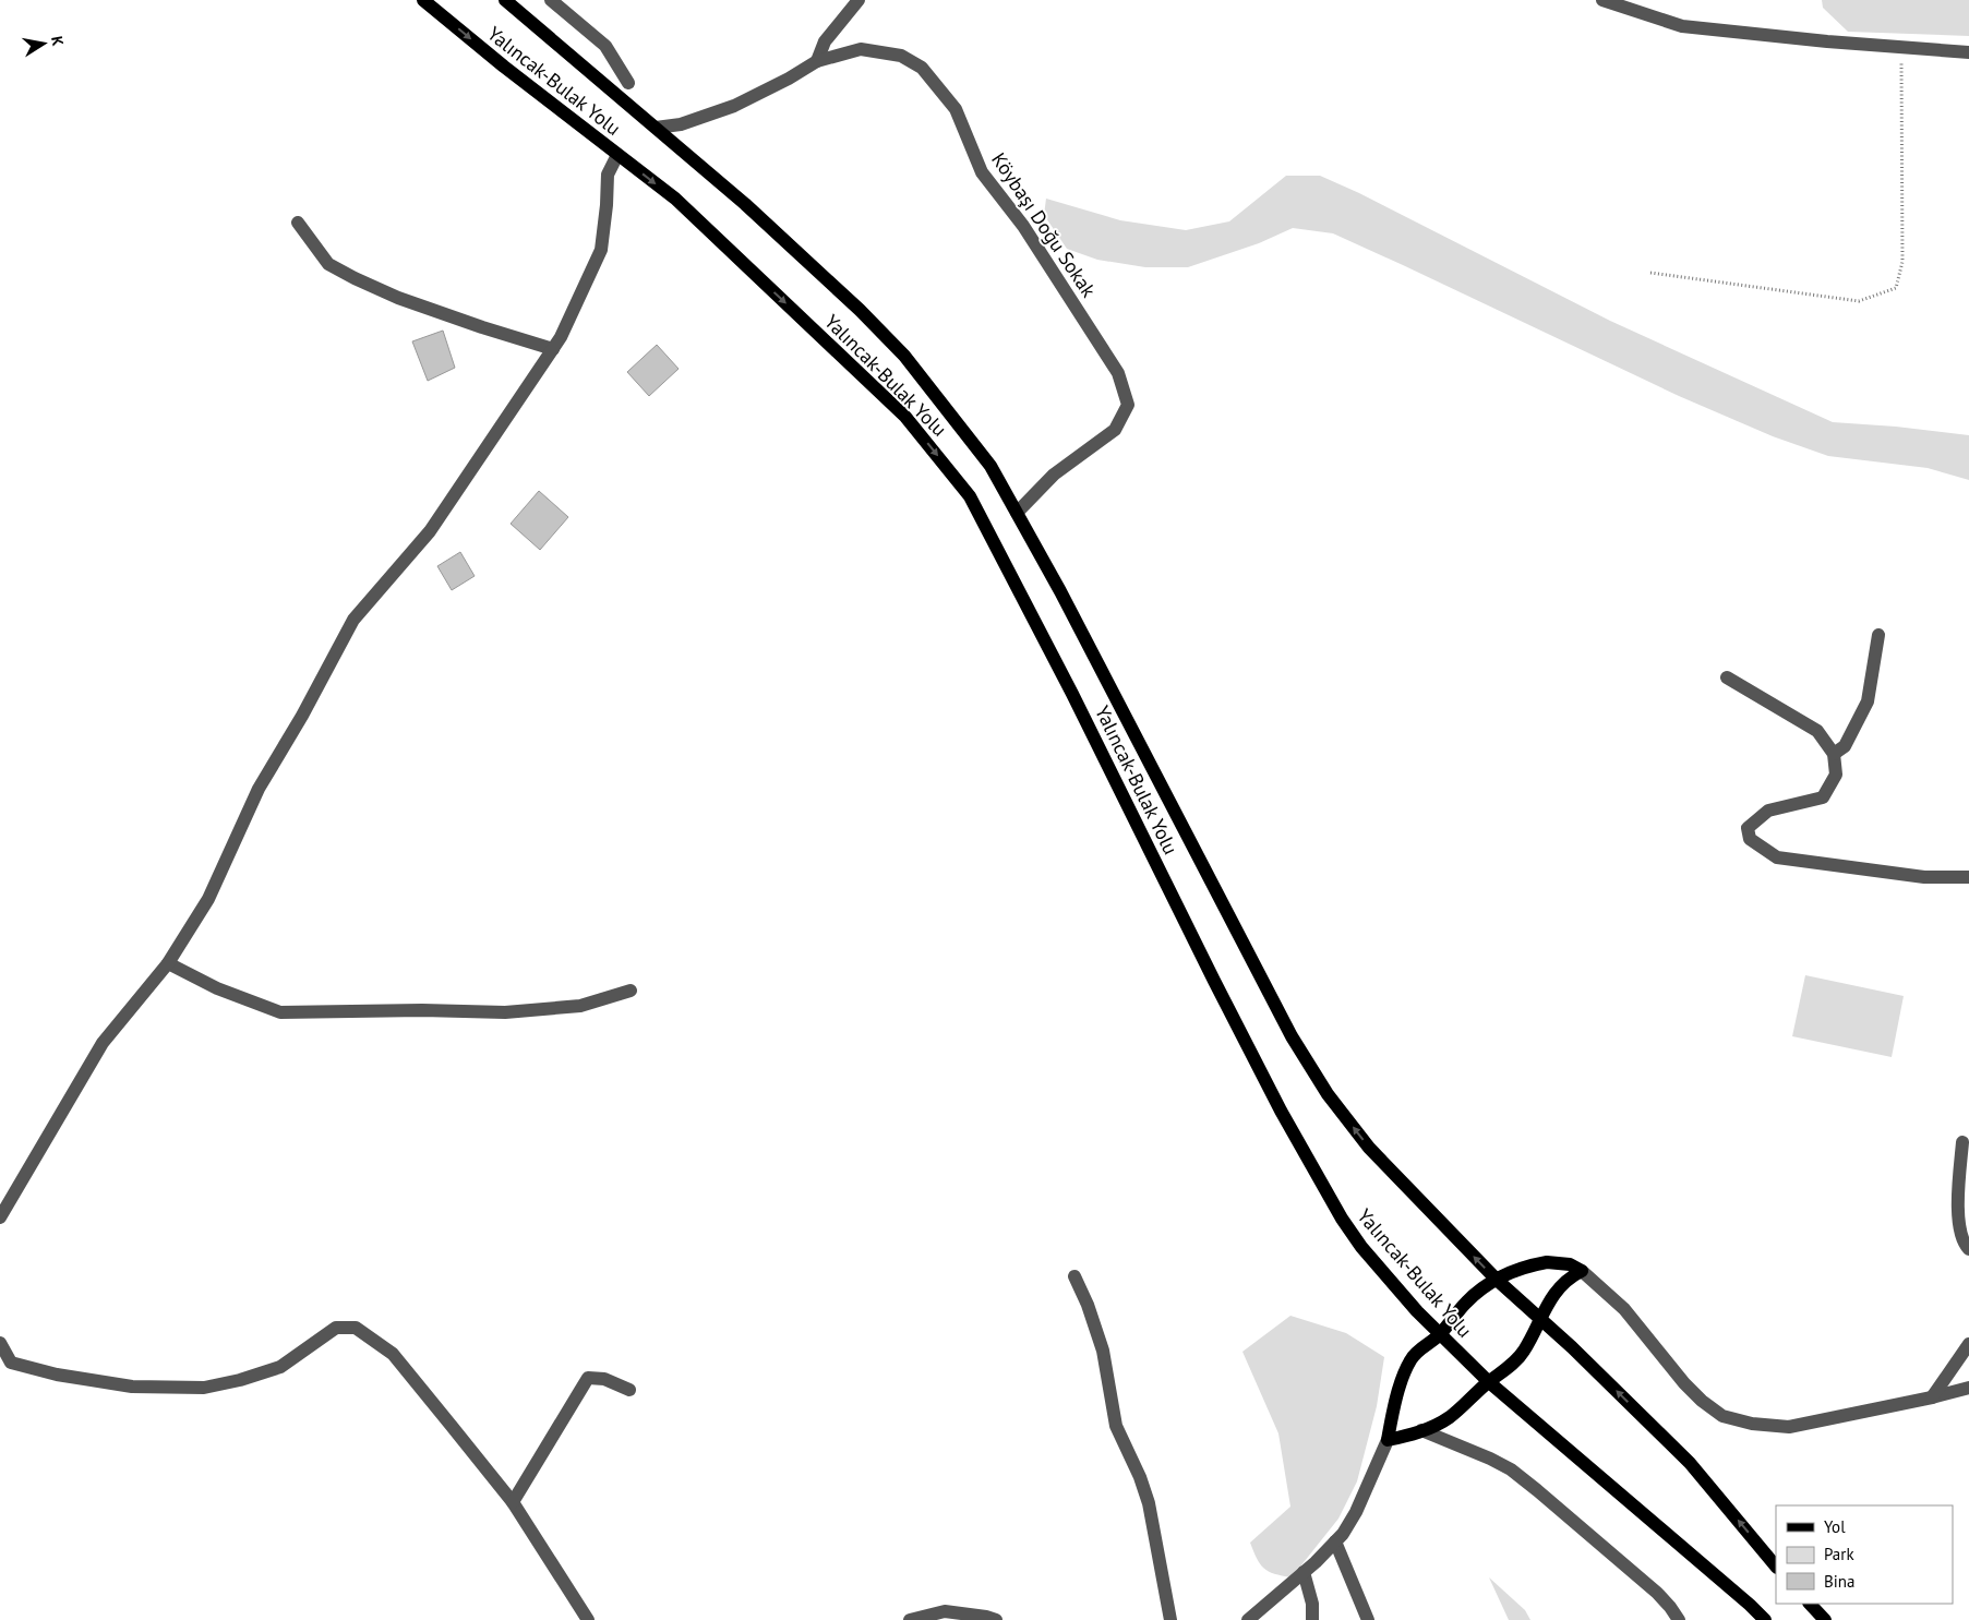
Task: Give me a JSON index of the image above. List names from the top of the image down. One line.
{"streets":{"main road":["Yalıncak-Bulak Yolu"],"street":["Köybaşı Doğu Sokak"]},"crossings":[["Yalıncak-Bulak Yolu","Köybaşı Doğu Sokak"]],"legend":["Yol","Park","Bina"],"north":"right"}
